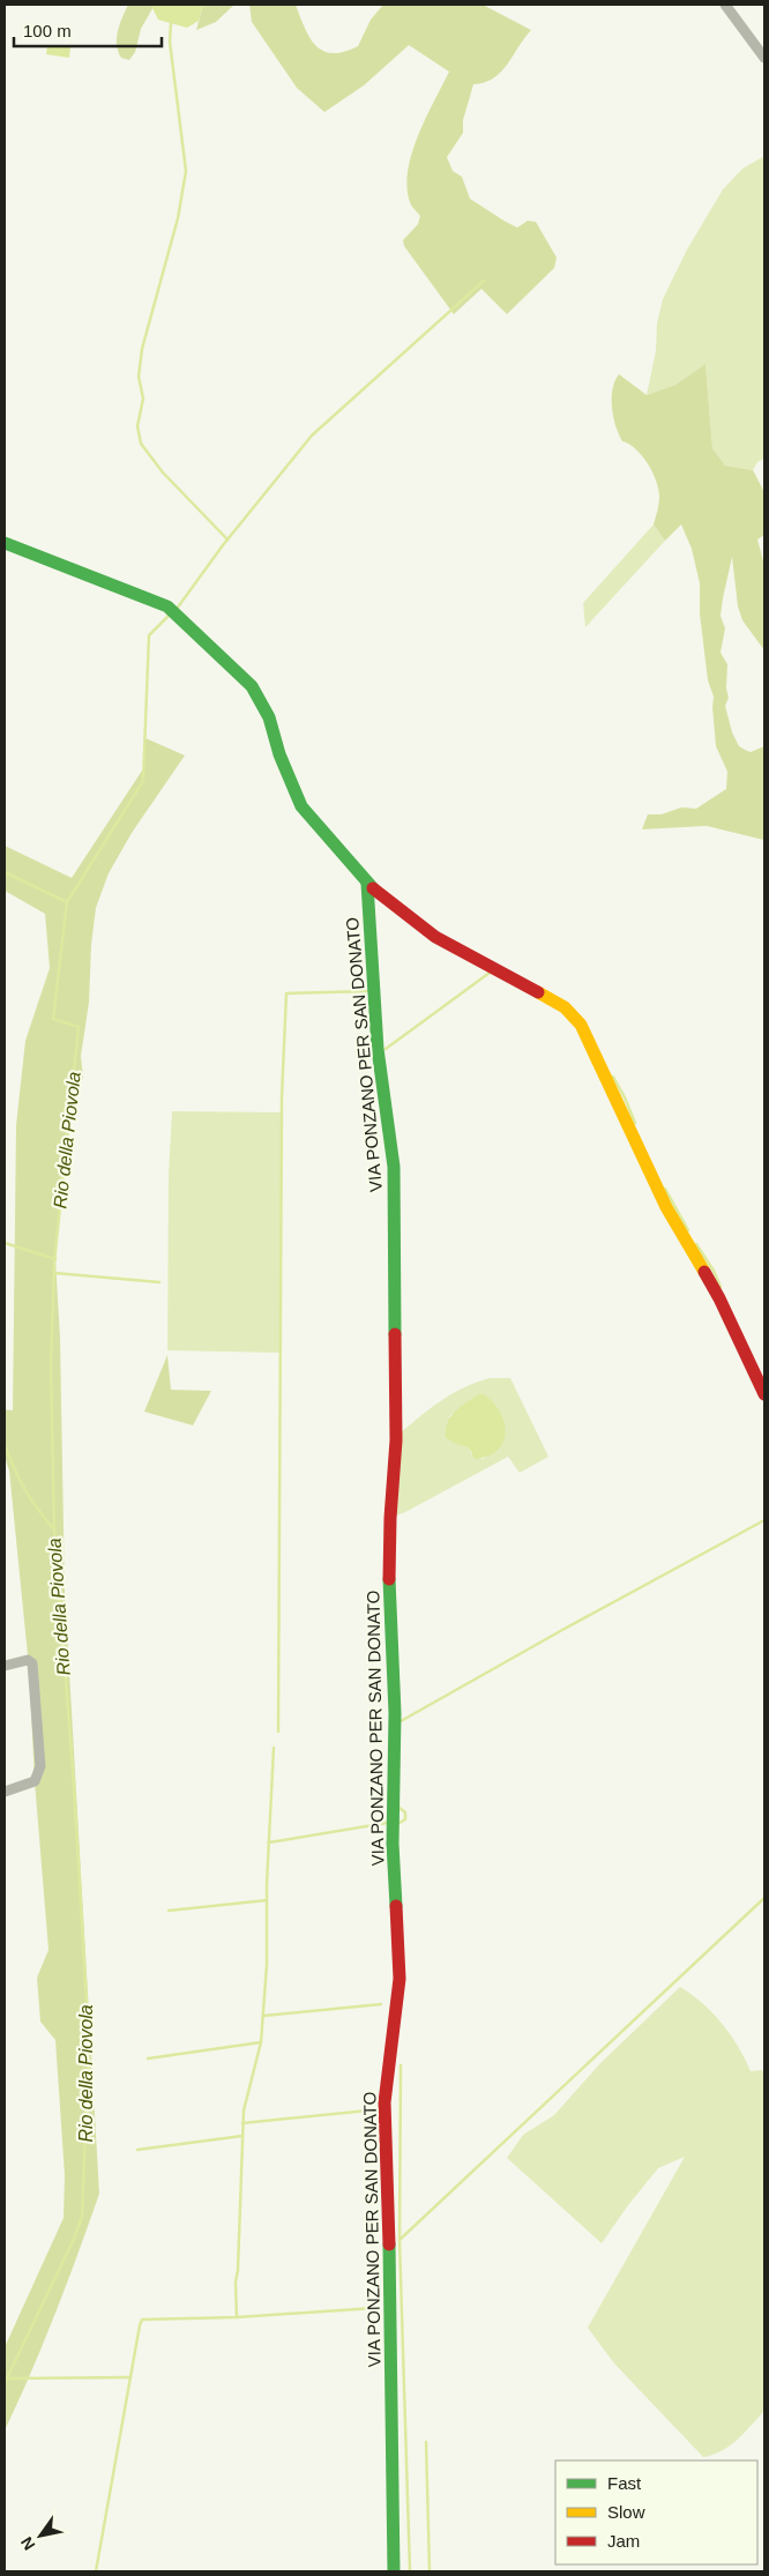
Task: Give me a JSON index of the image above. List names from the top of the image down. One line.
{"streets":{"street":["VIA PONZANO PER SAN DONATO"]},"water":["Rio della Piovola"],"legend":["Fast","Slow","Jam"],"scale_bar":"100 m","north":"bottom left"}
